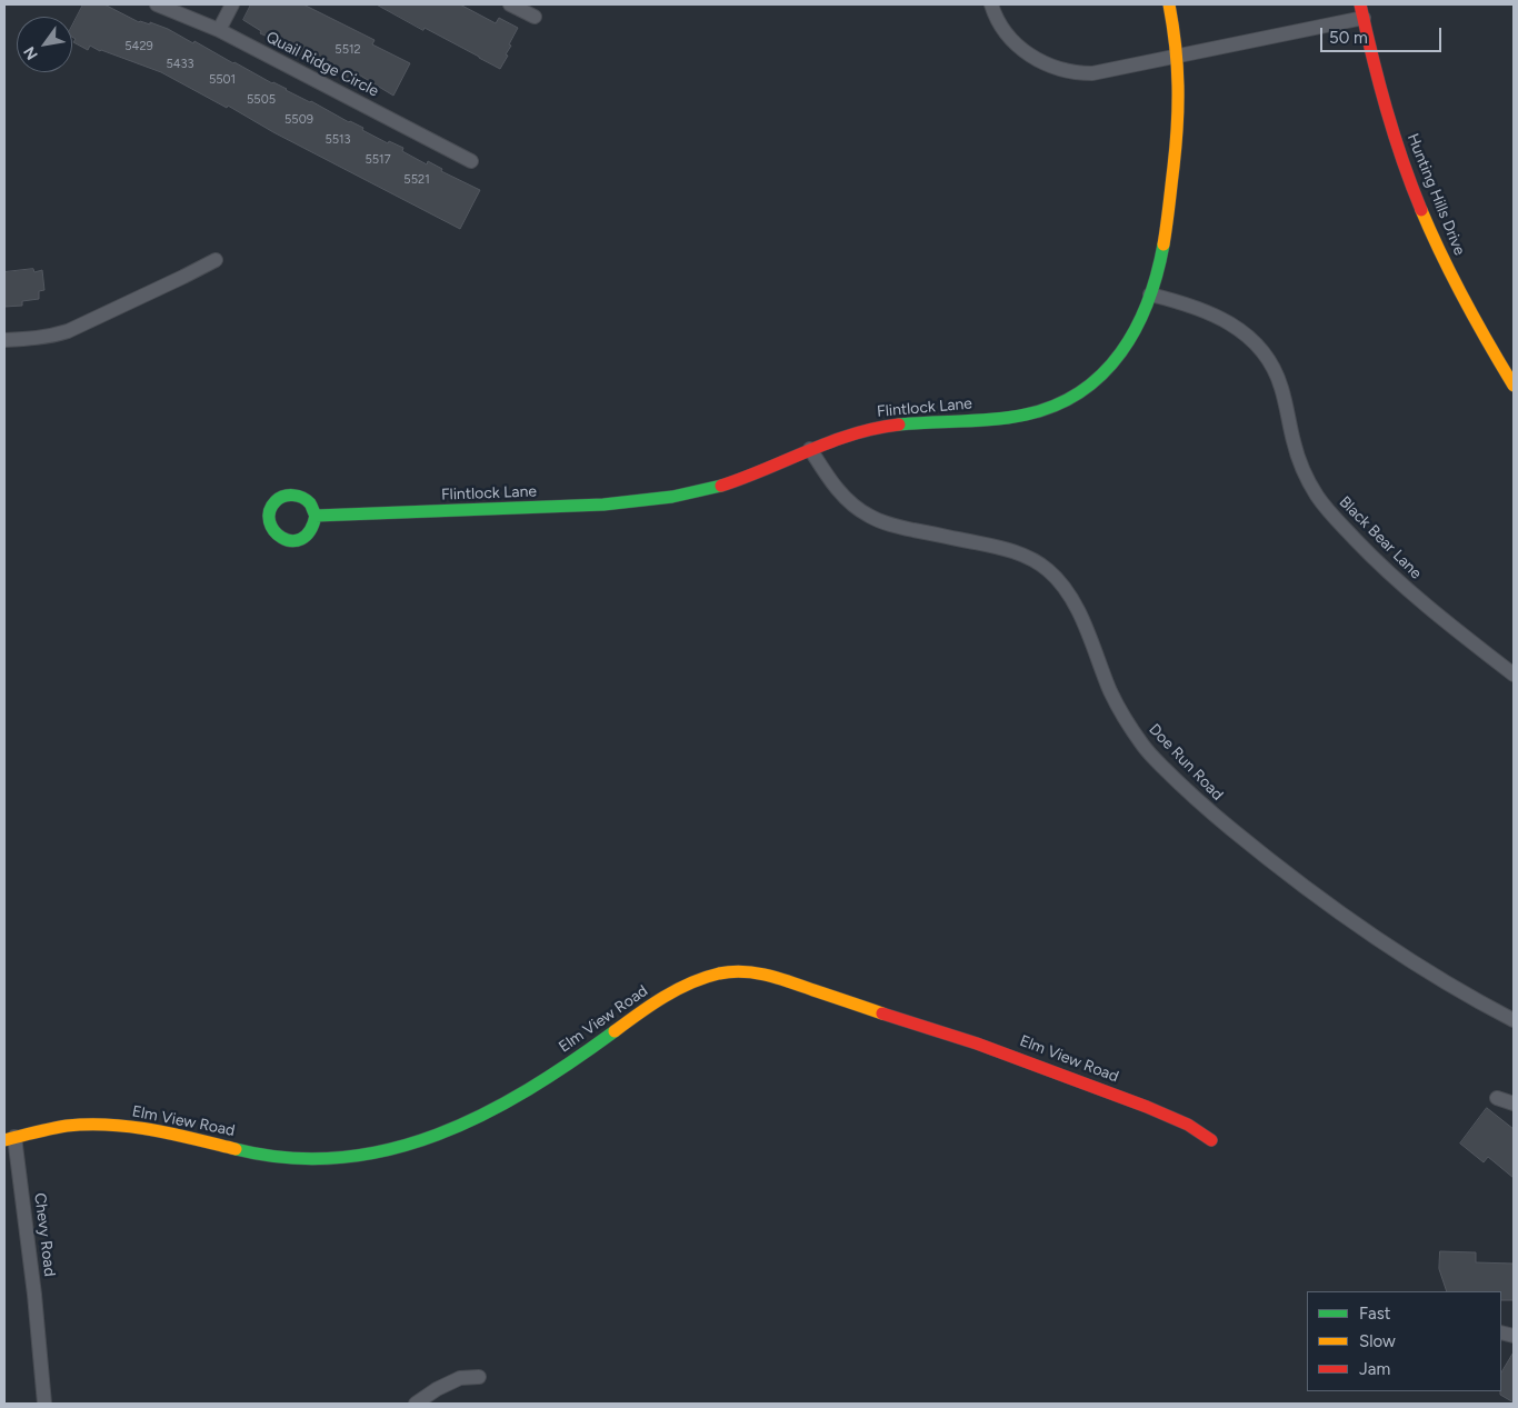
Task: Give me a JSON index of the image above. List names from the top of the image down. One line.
{"streets":{"street":["Quail Ridge Circle","Hunting Hills Drive","Flintlock Lane","Black Bear Lane","Doe Run Road","Elm View Road","Chevy Road"]},"crossings":[["Flintlock Lane","Black Bear Lane"],["Flintlock Lane","Doe Run Road"],["Elm View Road","Chevy Road"]],"house_numbers":["5429","5512","5433","5501","5505","5509","5513","5517","5521"],"legend":["Fast","Slow","Jam"],"scale_bar":"50 m","north":"bottom left"}
